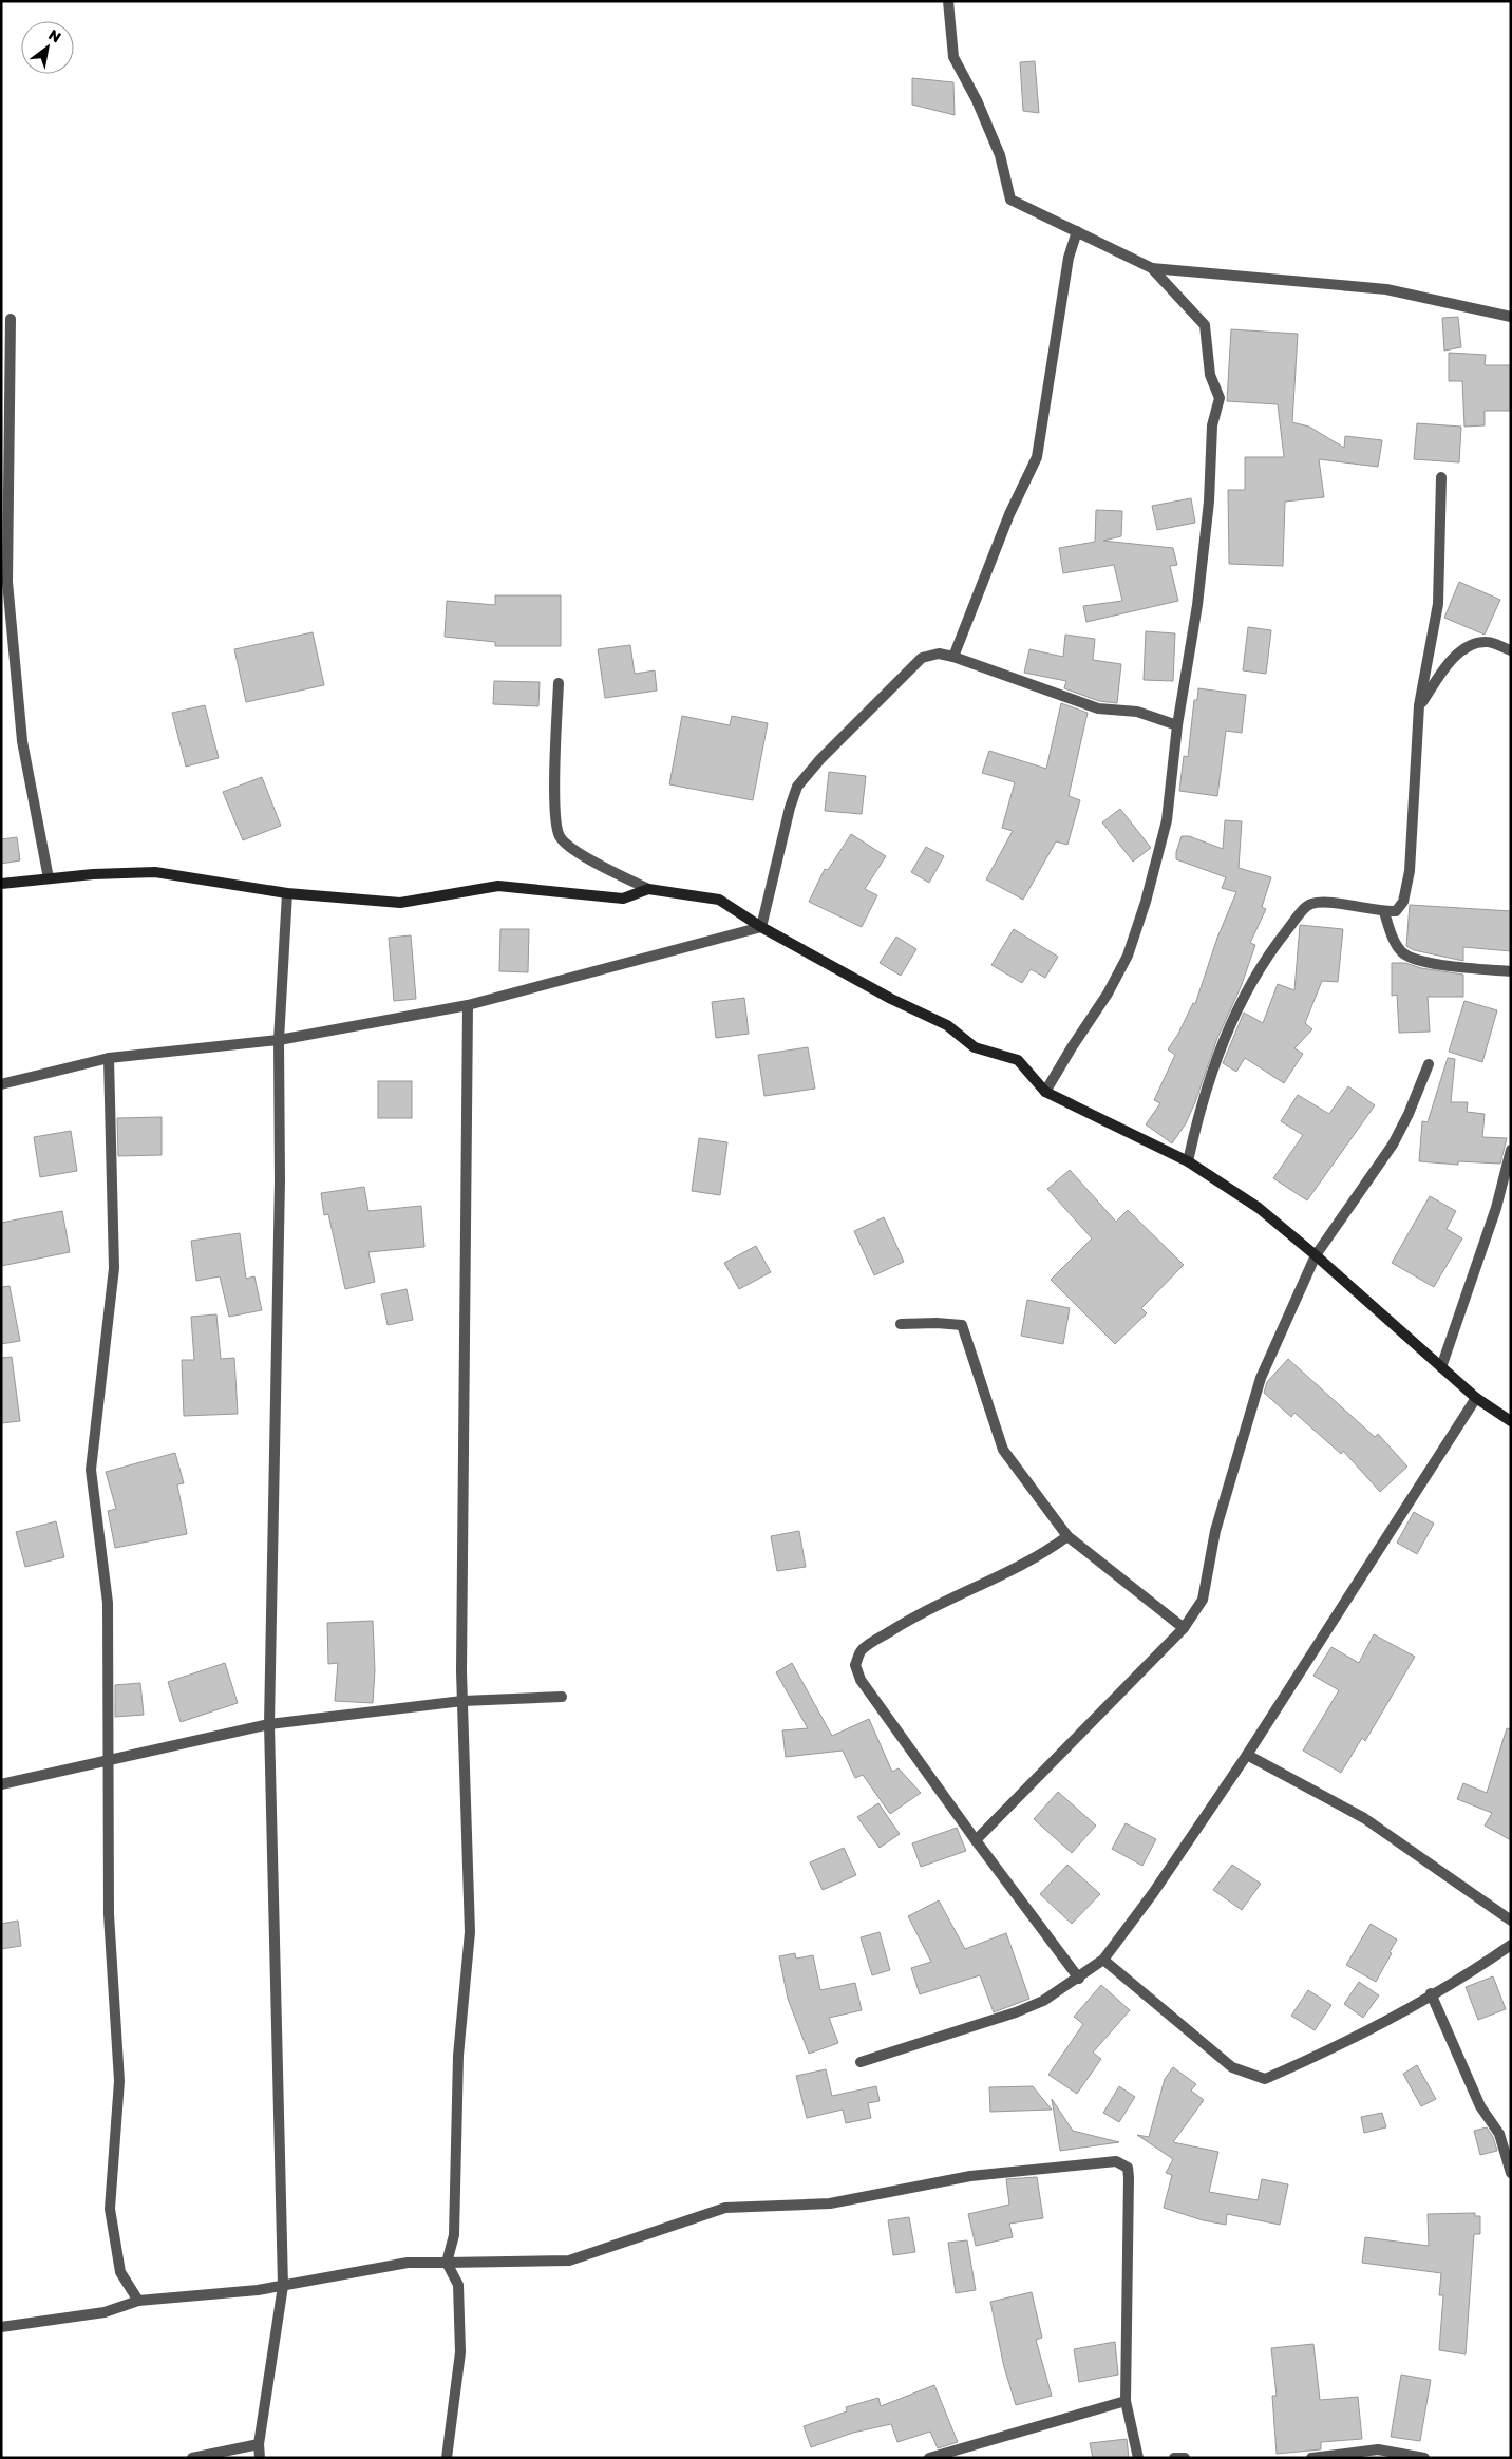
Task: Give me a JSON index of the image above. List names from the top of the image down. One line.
{"north":"top right"}
